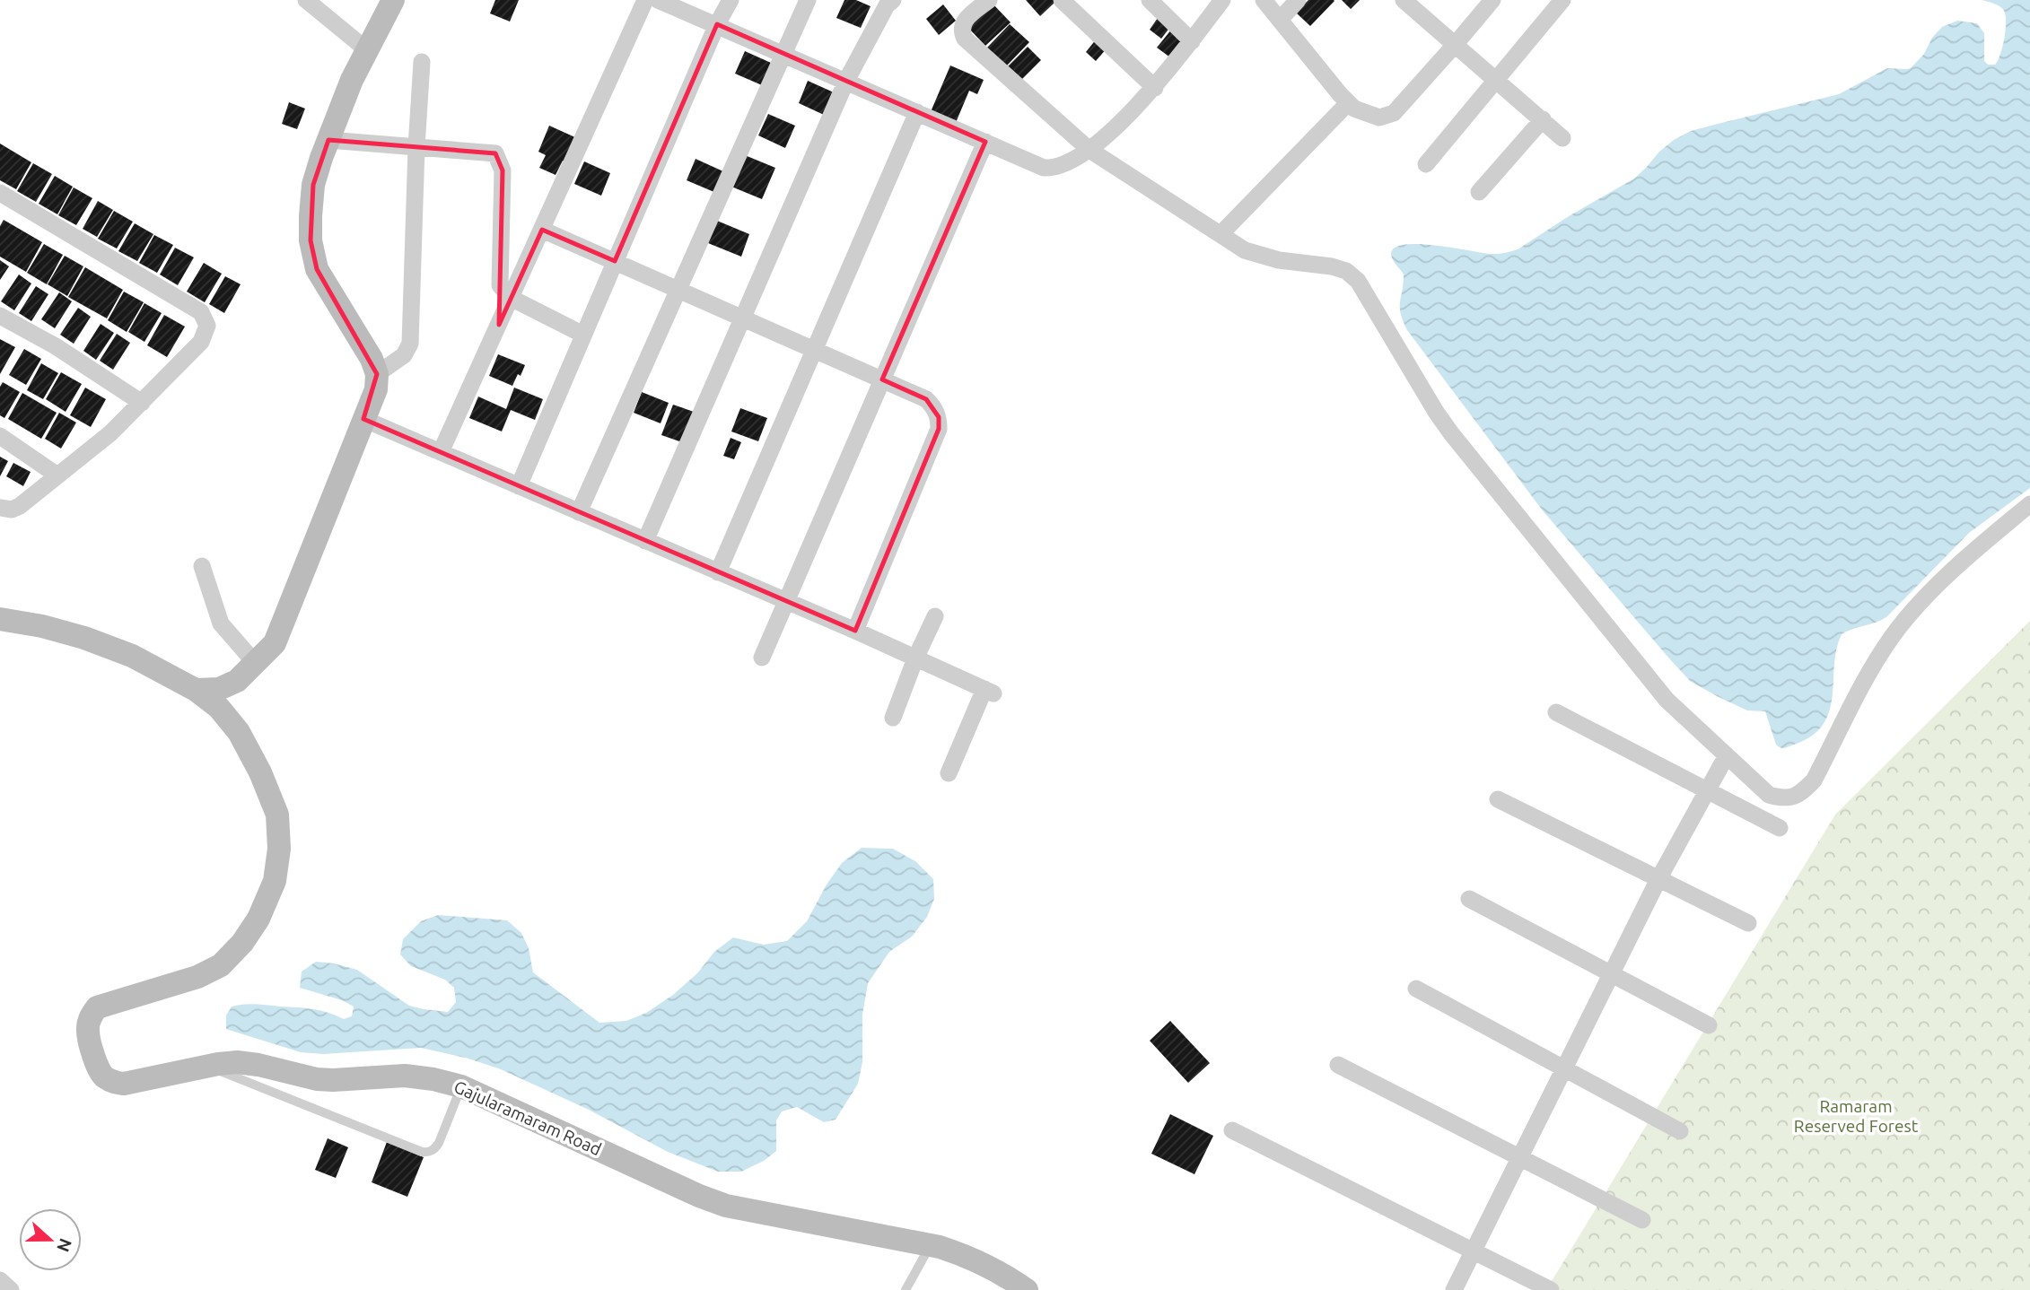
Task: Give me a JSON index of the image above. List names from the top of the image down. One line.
{"streets":{"main road":["Gajularamaram Road"]},"parks":["Ramaram Reserved Forest"],"north":"right"}
